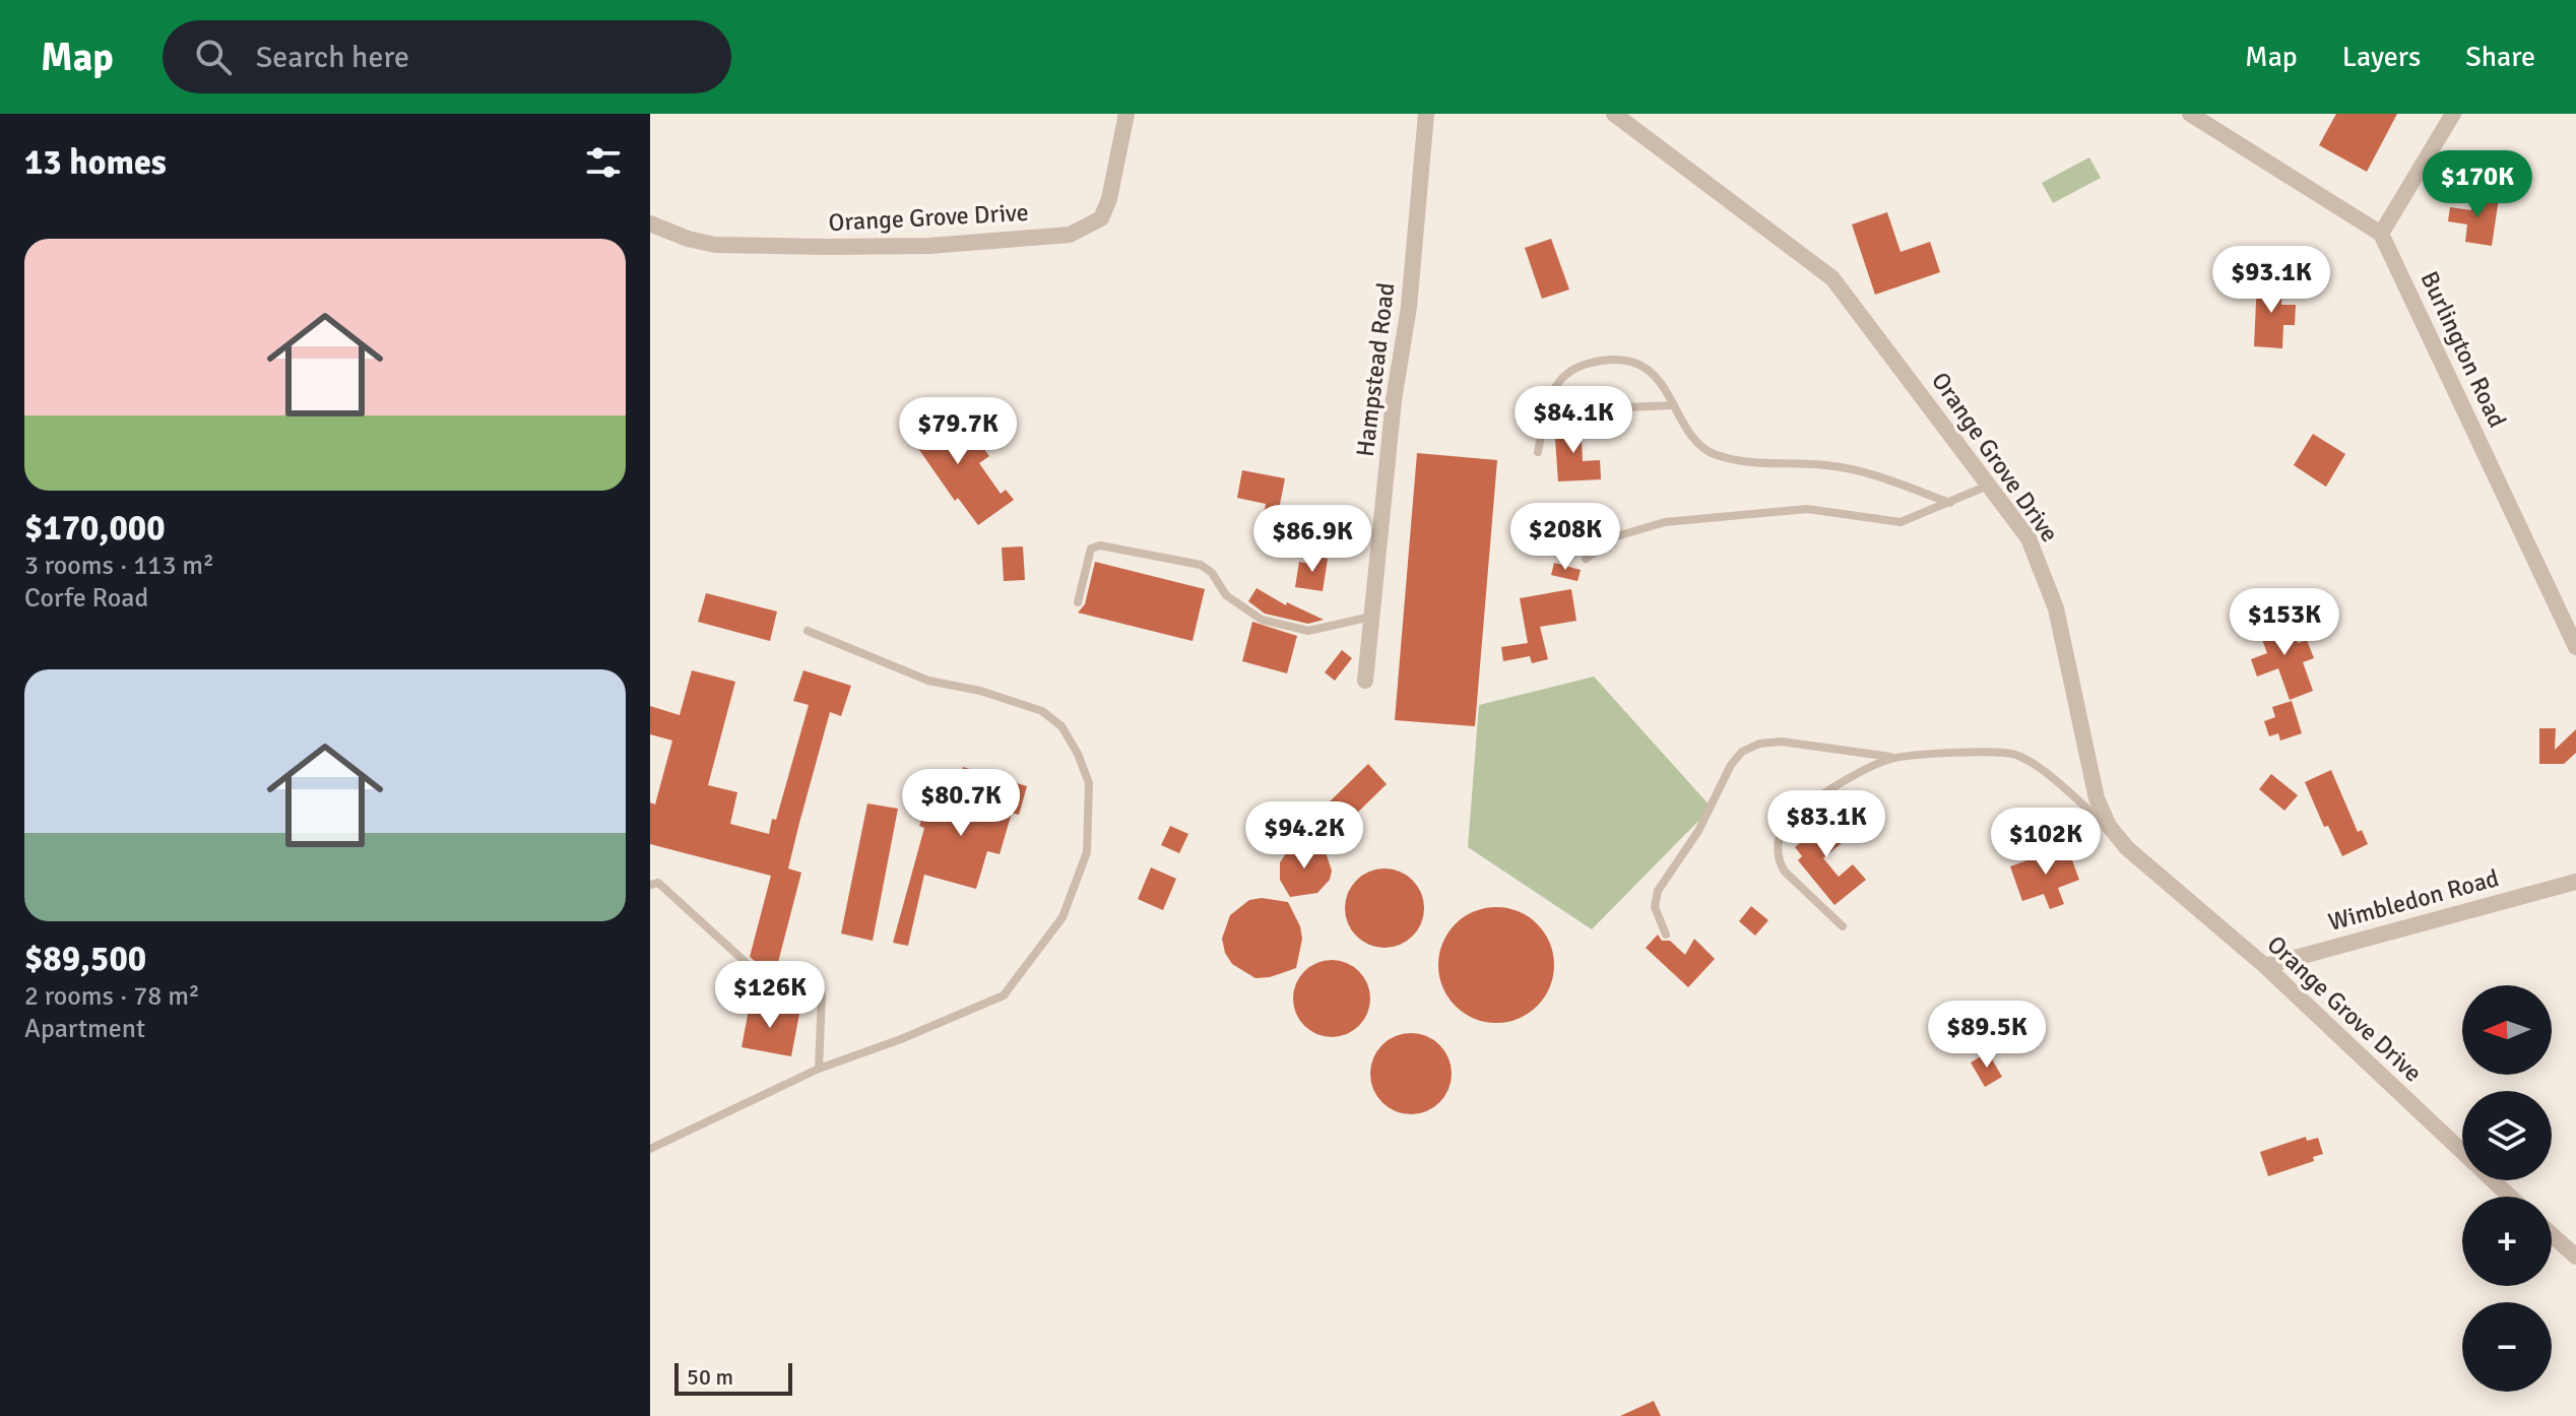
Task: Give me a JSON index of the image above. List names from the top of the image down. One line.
{"streets":{"street":["Orange Grove Drive","Burlington Road","Hampstead Road","Wimbledon Road"]},"crossings":[["Orange Grove Drive","Wimbledon Road"]],"scale_bar":"50 m","north":"left","page":{"header":"Map","search":"Search here","nav":["Map","Layers","Share"],"heading":"13 homes","price":["$170K","$93.1K","$84.1K","$79.7K","$208K","$86.9K","$153K","$80.7K","$83.1K","$94.2K","$102K","$126K","$89.5K"],"list":[{"name":"$170,000","note":"3 rooms · 113 m² · Corfe Road"},{"name":"$89,500","note":"2 rooms · 78 m² · Apartment"}],"map_buttons":["+","−"],"scale":"50 m"}}
